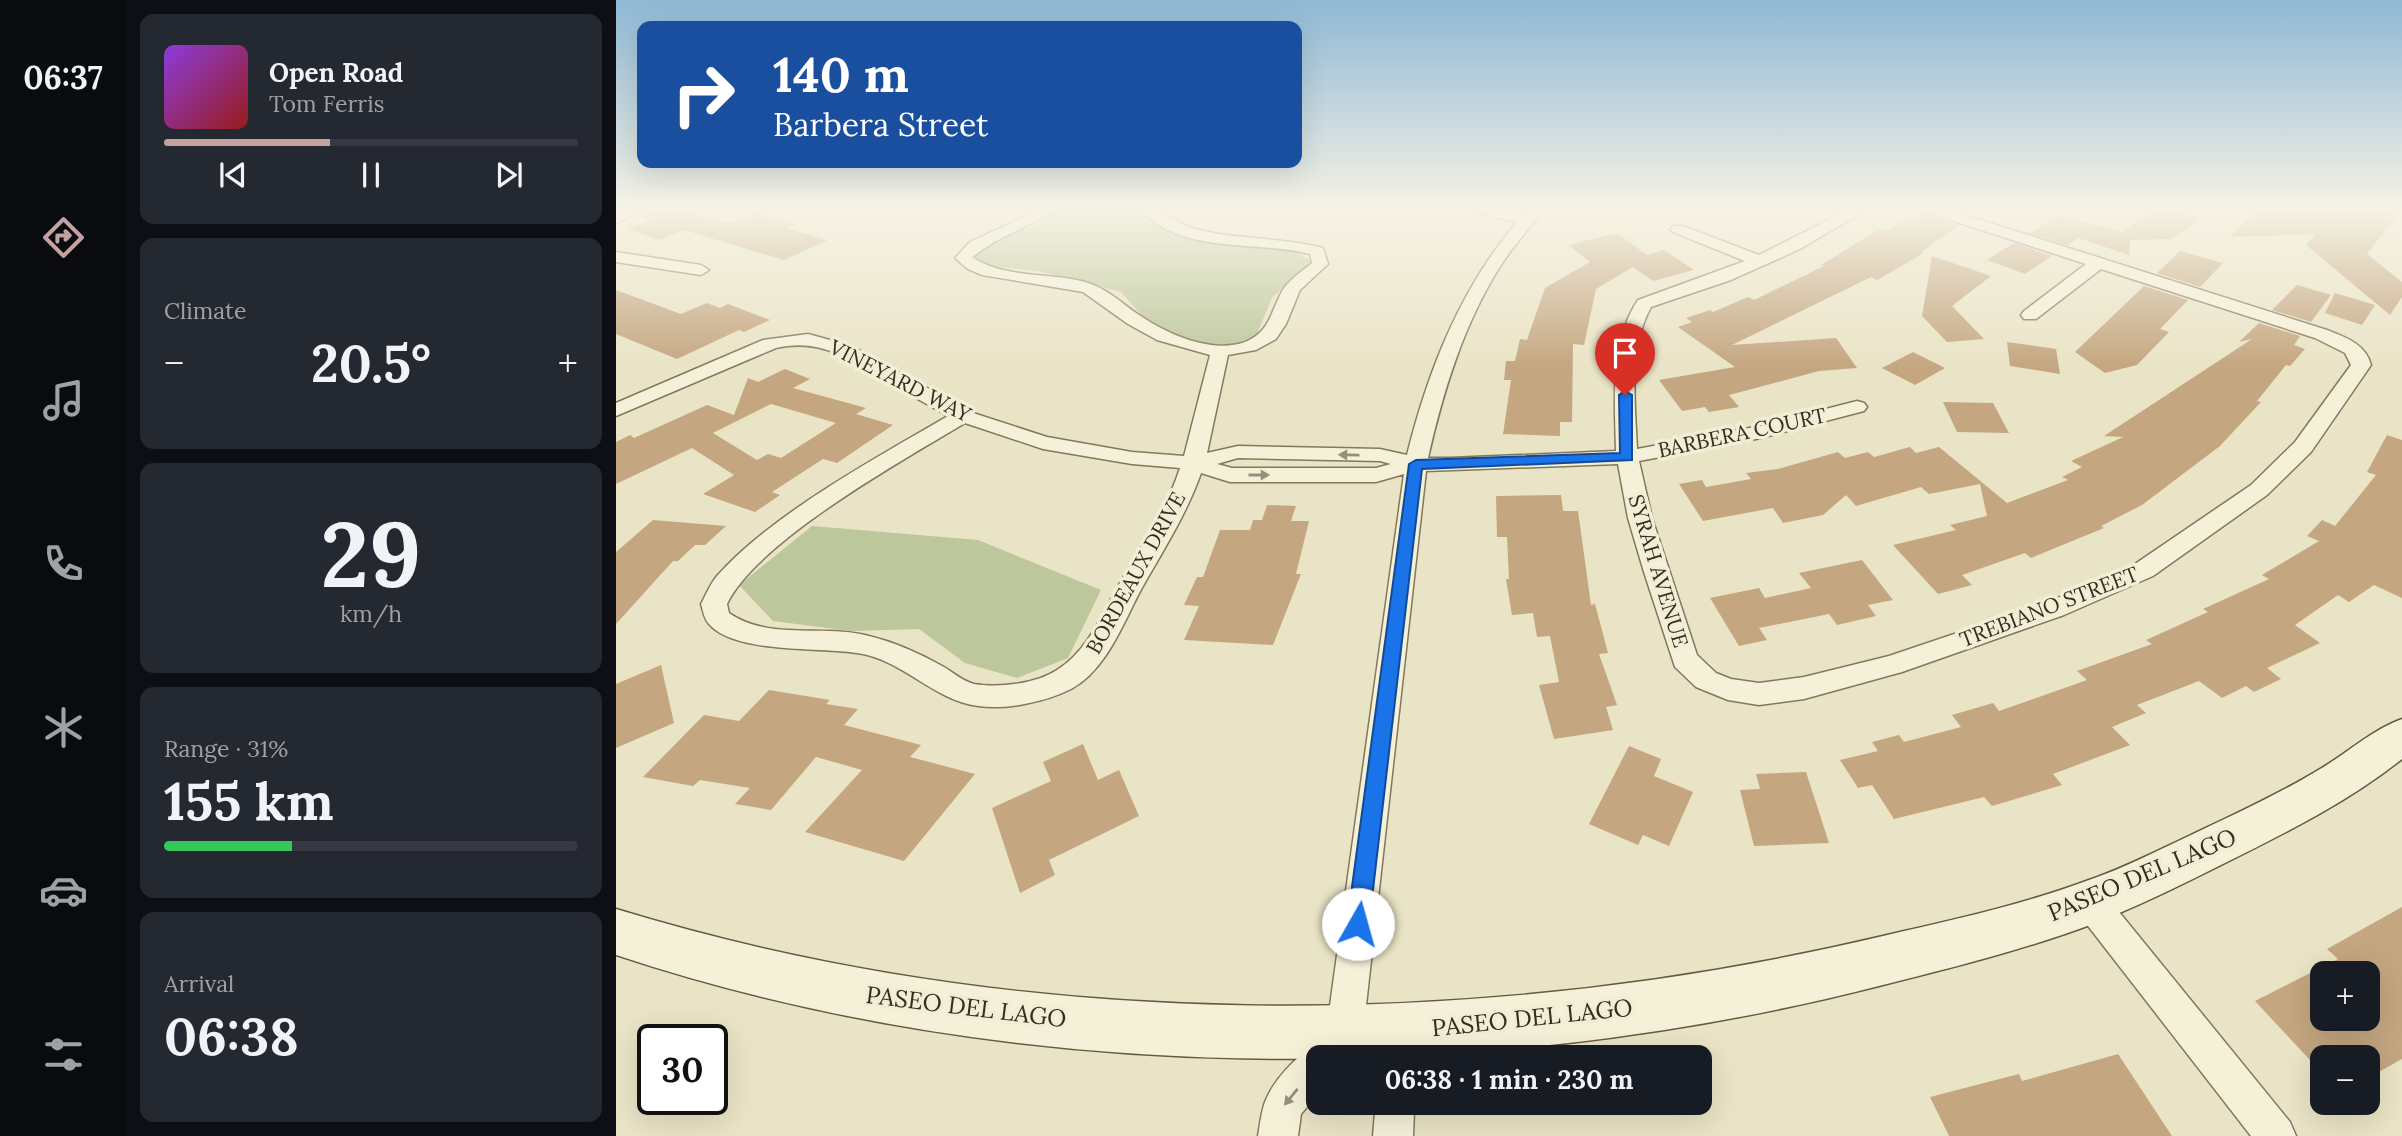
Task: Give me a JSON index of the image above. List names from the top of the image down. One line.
{"streets":{"street":["VINEYARD WAY","BARBERA COURT","SYRAH AVENUE","BORDEAUX DRIVE","TREBIANO STREET","PASEO DEL LAGO"]},"crossings":[["VINEYARD WAY","BARBERA COURT"],["VINEYARD WAY","BORDEAUX DRIVE"],["BARBERA COURT","SYRAH AVENUE"],["SYRAH AVENUE","TREBIANO STREET"]],"page":{"tabs":"06:37","turn":["140 m","Barbera Street"],"song":["Open Road","Tom Ferris"],"tile":["Climate",["29","km/h"],["Range · 31%","155 km"],["Arrival","06:38"]],"heat":["−","20.5°","+"],"map_buttons":["+","−"],"limit":"30","trip":"06:38 · 1 min · 230 m"}}
